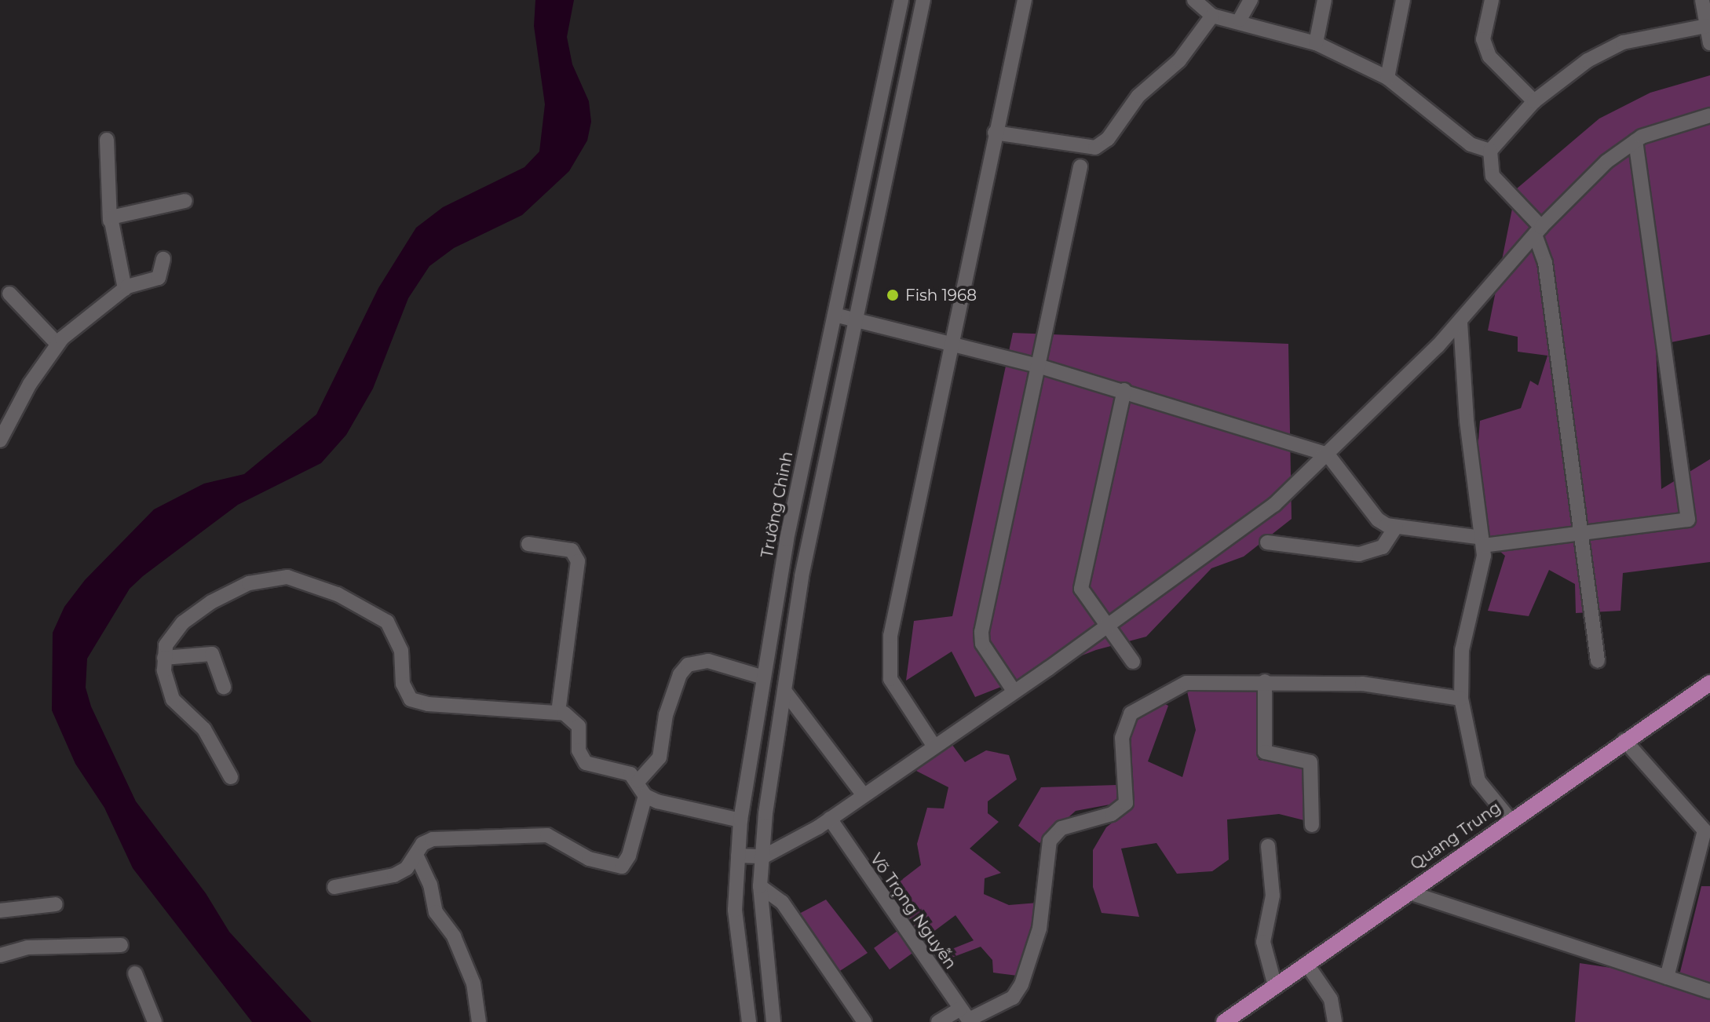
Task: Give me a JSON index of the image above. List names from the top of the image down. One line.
{"streets":{"main road":["Quang Trung"],"street":["Trường Chinh","Võ Trọng Nguyễn"]},"places":["Fish 1968"]}
